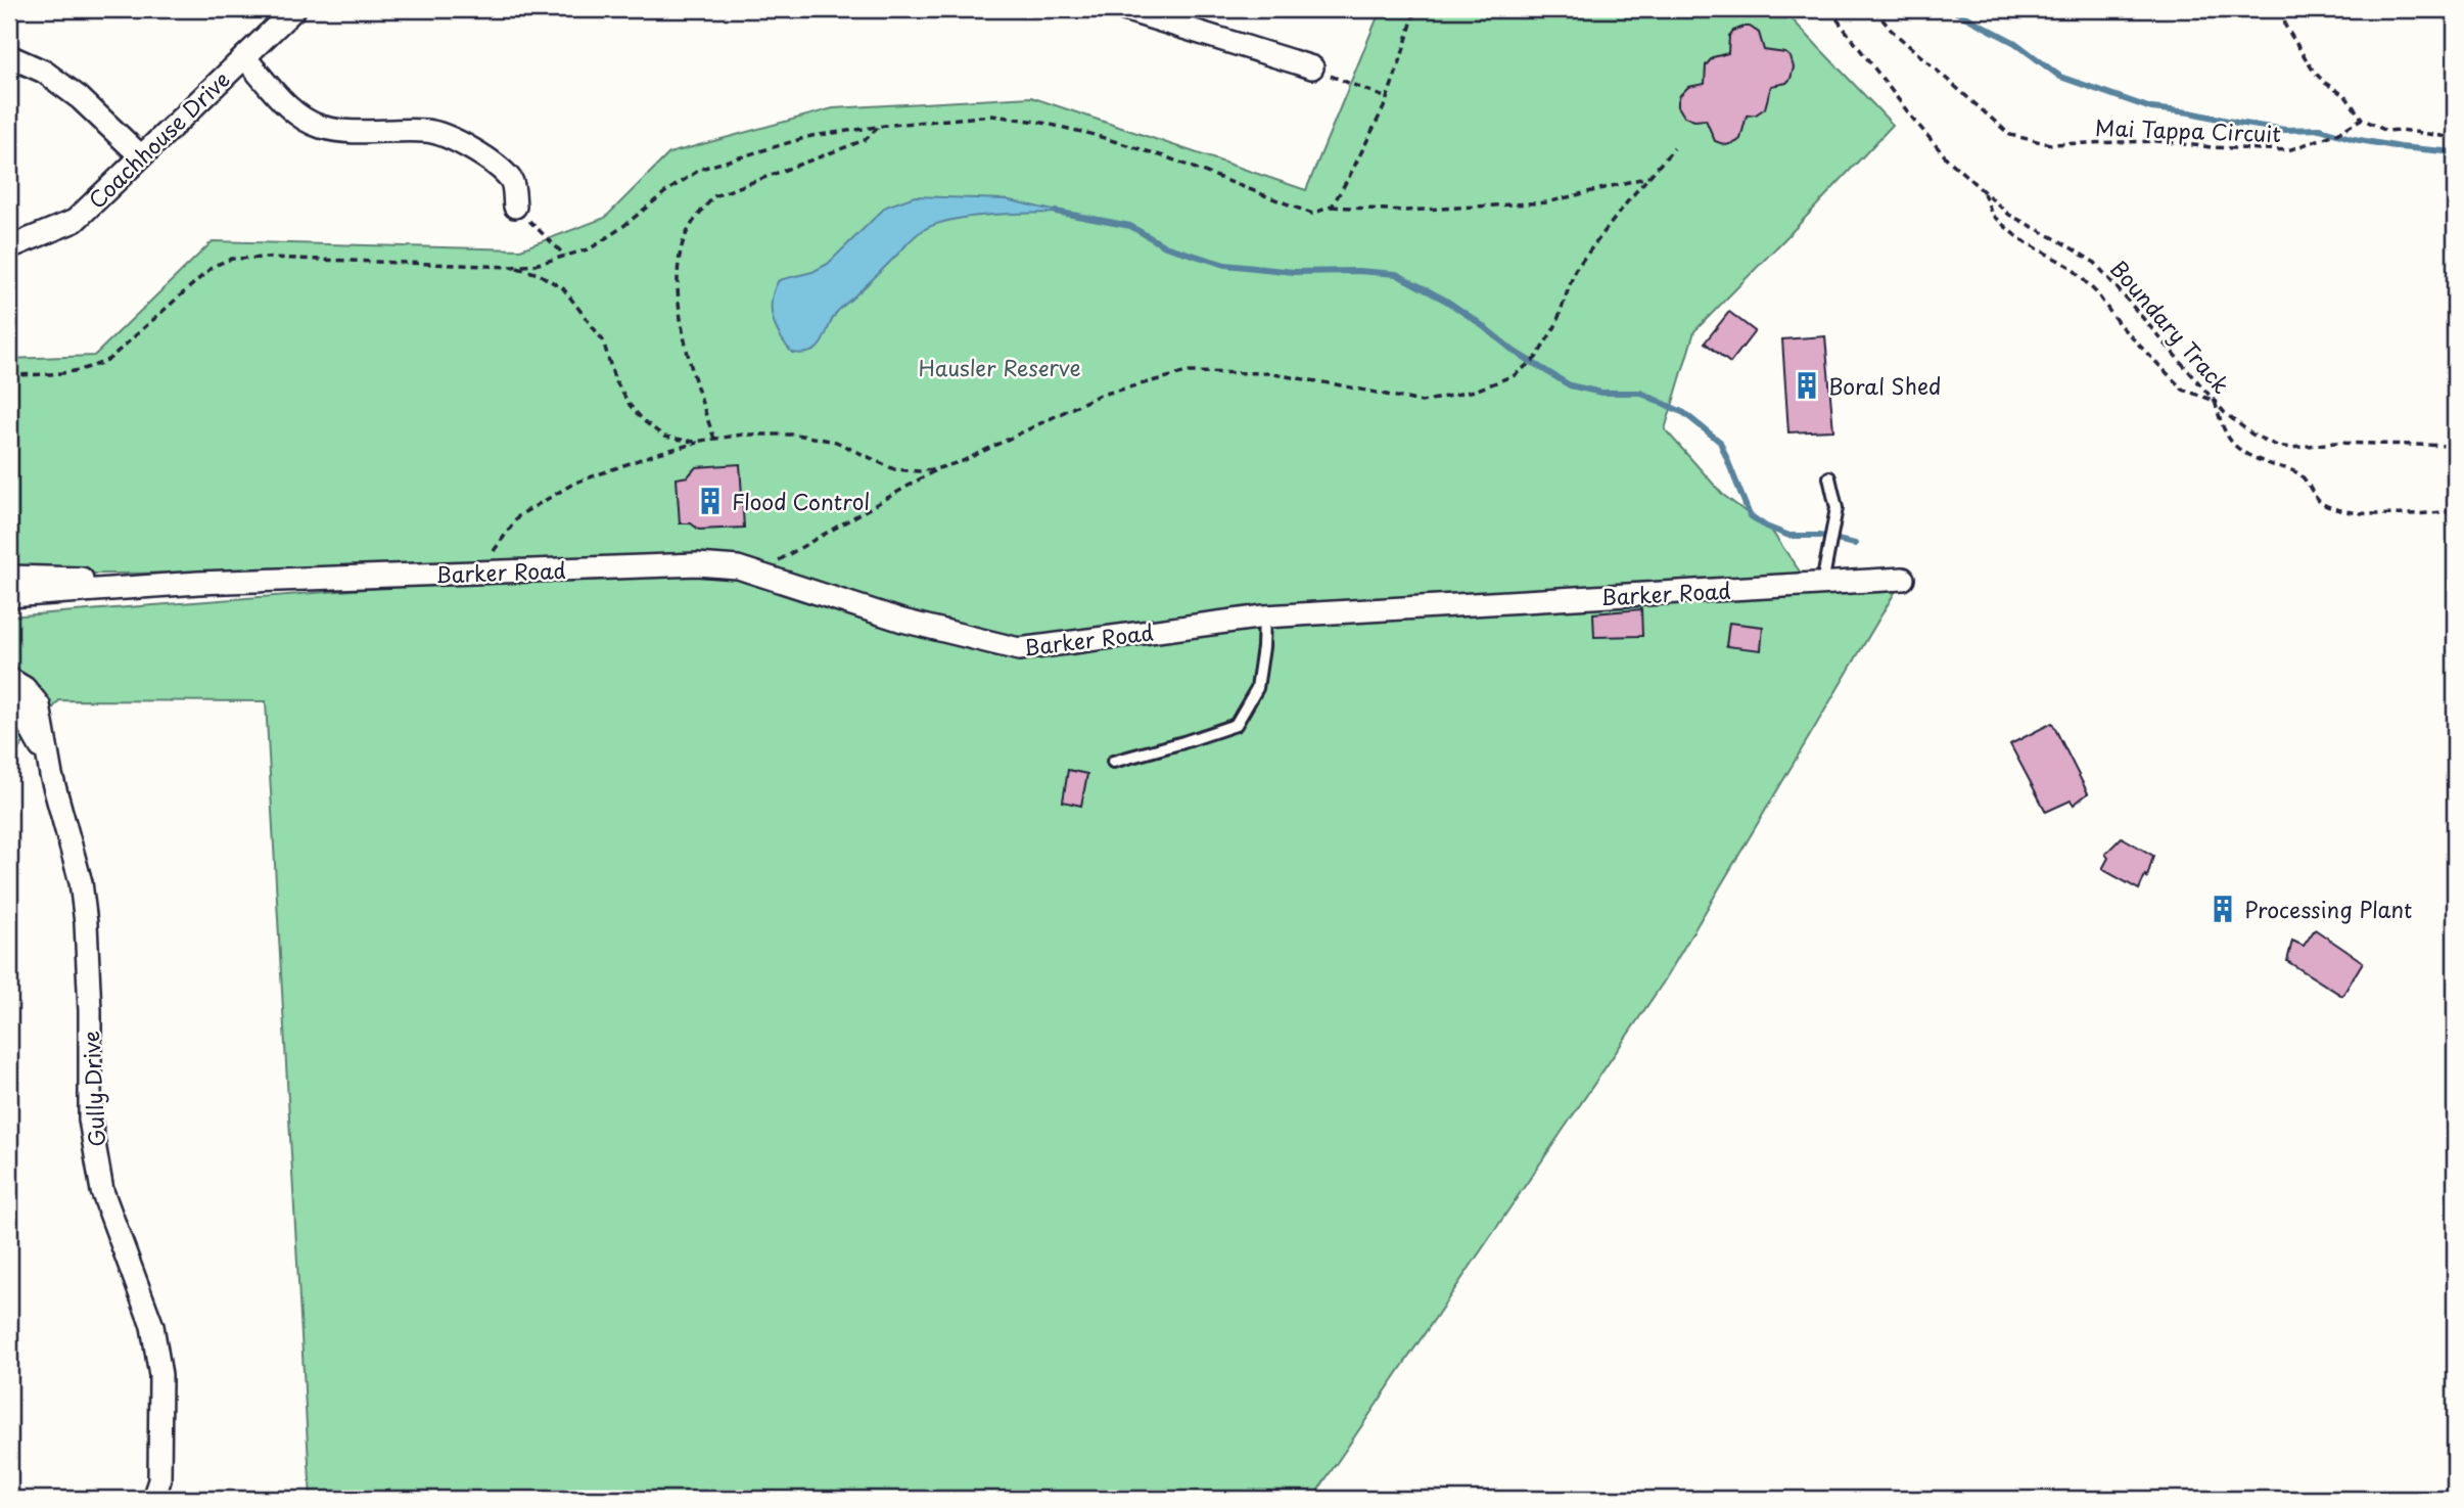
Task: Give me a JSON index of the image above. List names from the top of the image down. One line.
{"streets":{"street":["Coachhouse Drive","Barker Road","Gully Drive"],"path":["Mai Tappa Circuit","Boundary Track"]},"parks":["Hausler Reserve"],"places":{"building":["Boral Shed","Flood Control","Processing Plant"]}}
